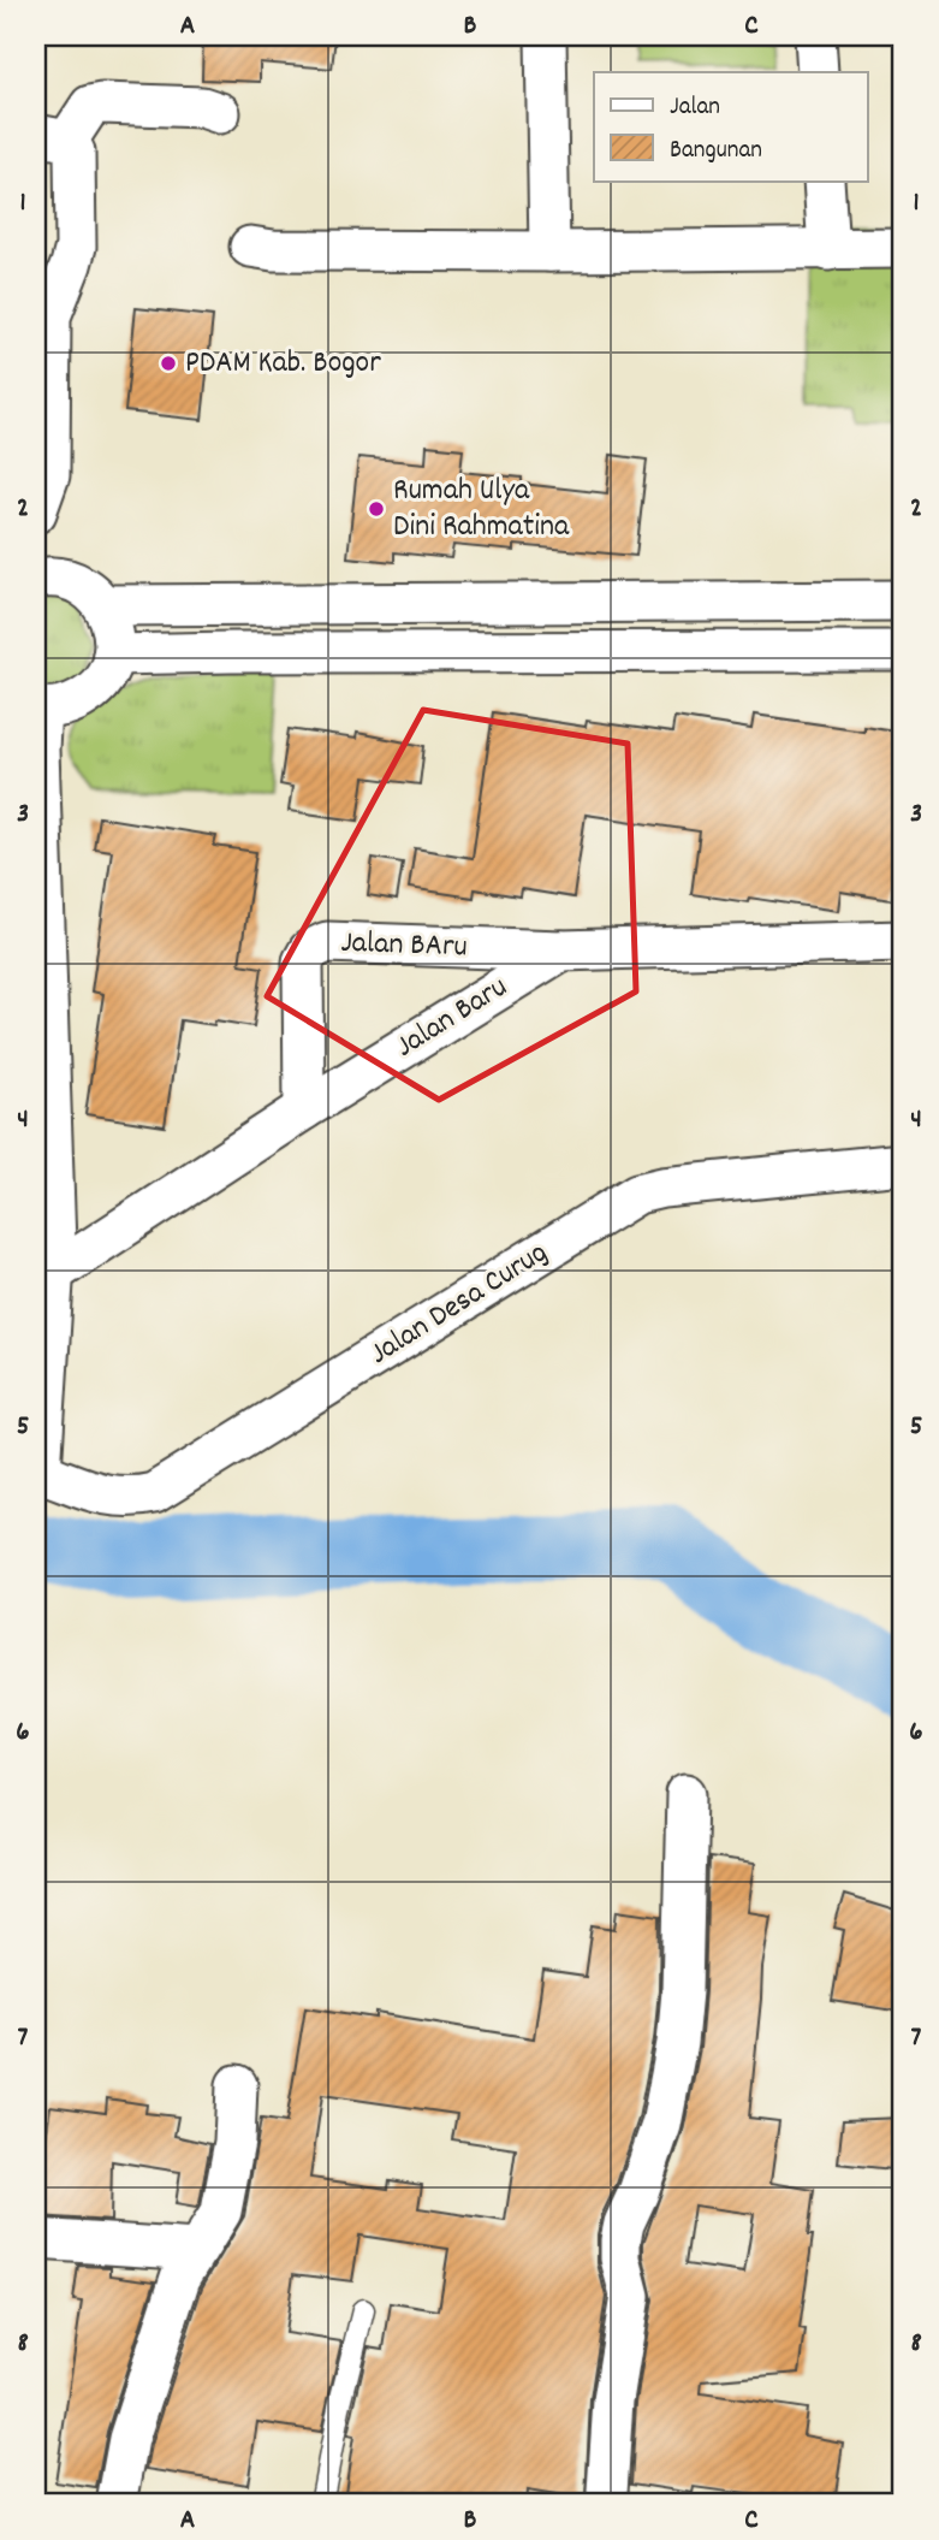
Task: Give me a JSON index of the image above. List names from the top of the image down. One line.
{"streets":{"street":["Jalan BAru","Jalan Baru","Jalan Desa Curug"]},"crossings":[["Jalan BAru","Jalan Baru"]],"places":["PDAM Kab. Bogor","Rumah Ulya Dini Rahmatina"],"legend":["Jalan","Bangunan"],"grid":{"columns":["A","B","C"],"rows":["1","2","3","4","5","6","7","8"]}}
